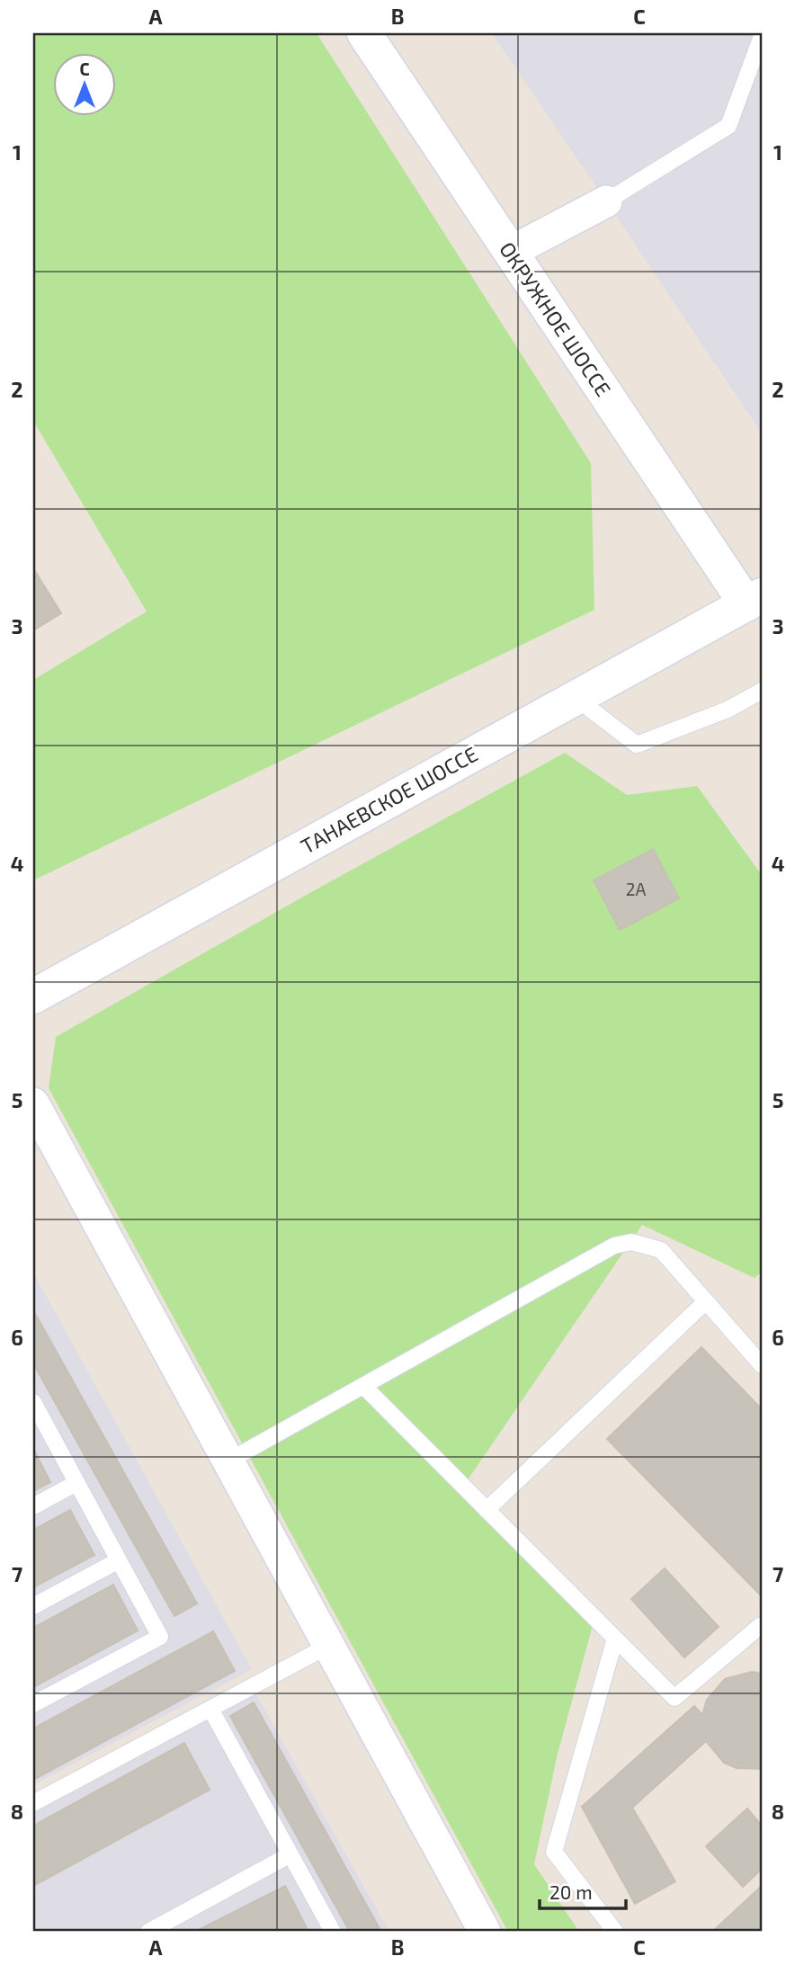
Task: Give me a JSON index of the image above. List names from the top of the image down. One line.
{"streets":{"street":["ОКРУЖНОЕ ШОССЕ","ТАНАЕВСКОЕ ШОССЕ"]},"crossings":[["ОКРУЖНОЕ ШОССЕ","ТАНАЕВСКОЕ ШОССЕ"]],"house_numbers":["2А"],"scale_bar":"20 m","north":"top","grid":{"columns":["A","B","C"],"rows":["1","2","3","4","5","6","7","8"]}}
